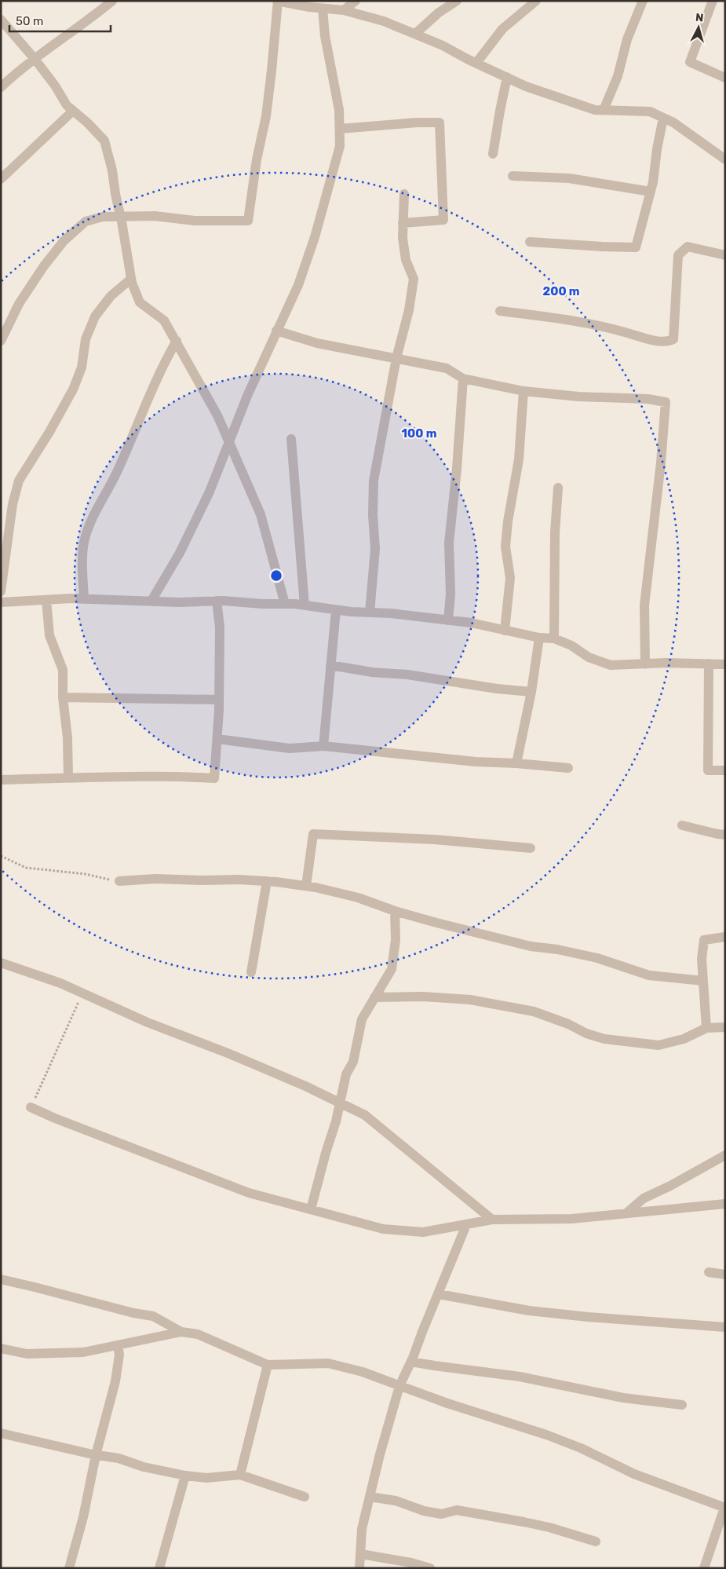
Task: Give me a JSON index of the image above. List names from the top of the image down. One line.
{"scale_bar":"50 m","north":"top","rings":["200 m","100 m"]}
